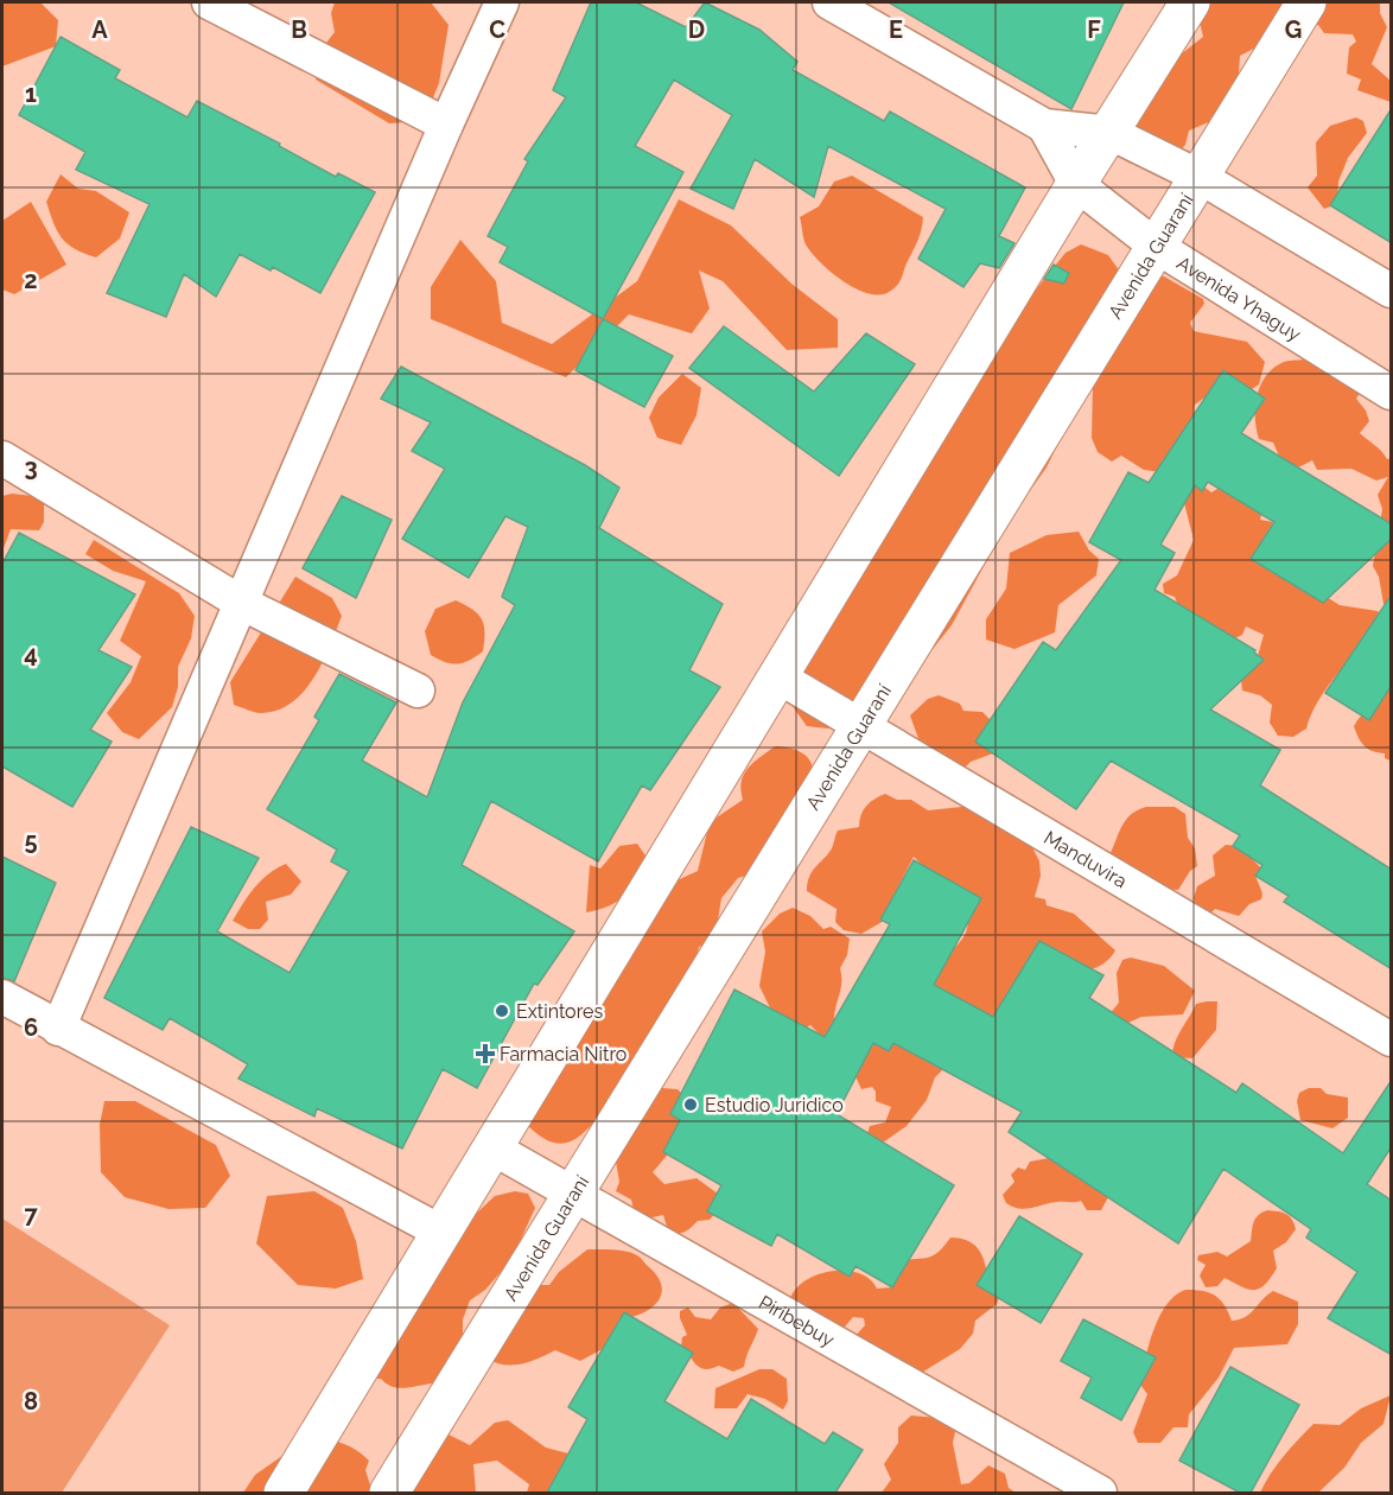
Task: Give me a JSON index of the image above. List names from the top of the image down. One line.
{"streets":{"main road":["Avenida Guaraní"],"street":["Avenida Yhaguy","Manduvira","Piribebuy"]},"crossings":[["Avenida Guaraní","Avenida Yhaguy"],["Avenida Guaraní","Manduvira"],["Avenida Guaraní","Piribebuy"]],"places":{"other":["Extintores","Estudio Juridico"],"health":["Farmacia Nitro"]},"grid":{"columns":["A","B","C","D","E","F","G"],"rows":["1","2","3","4","5","6","7","8"]}}
